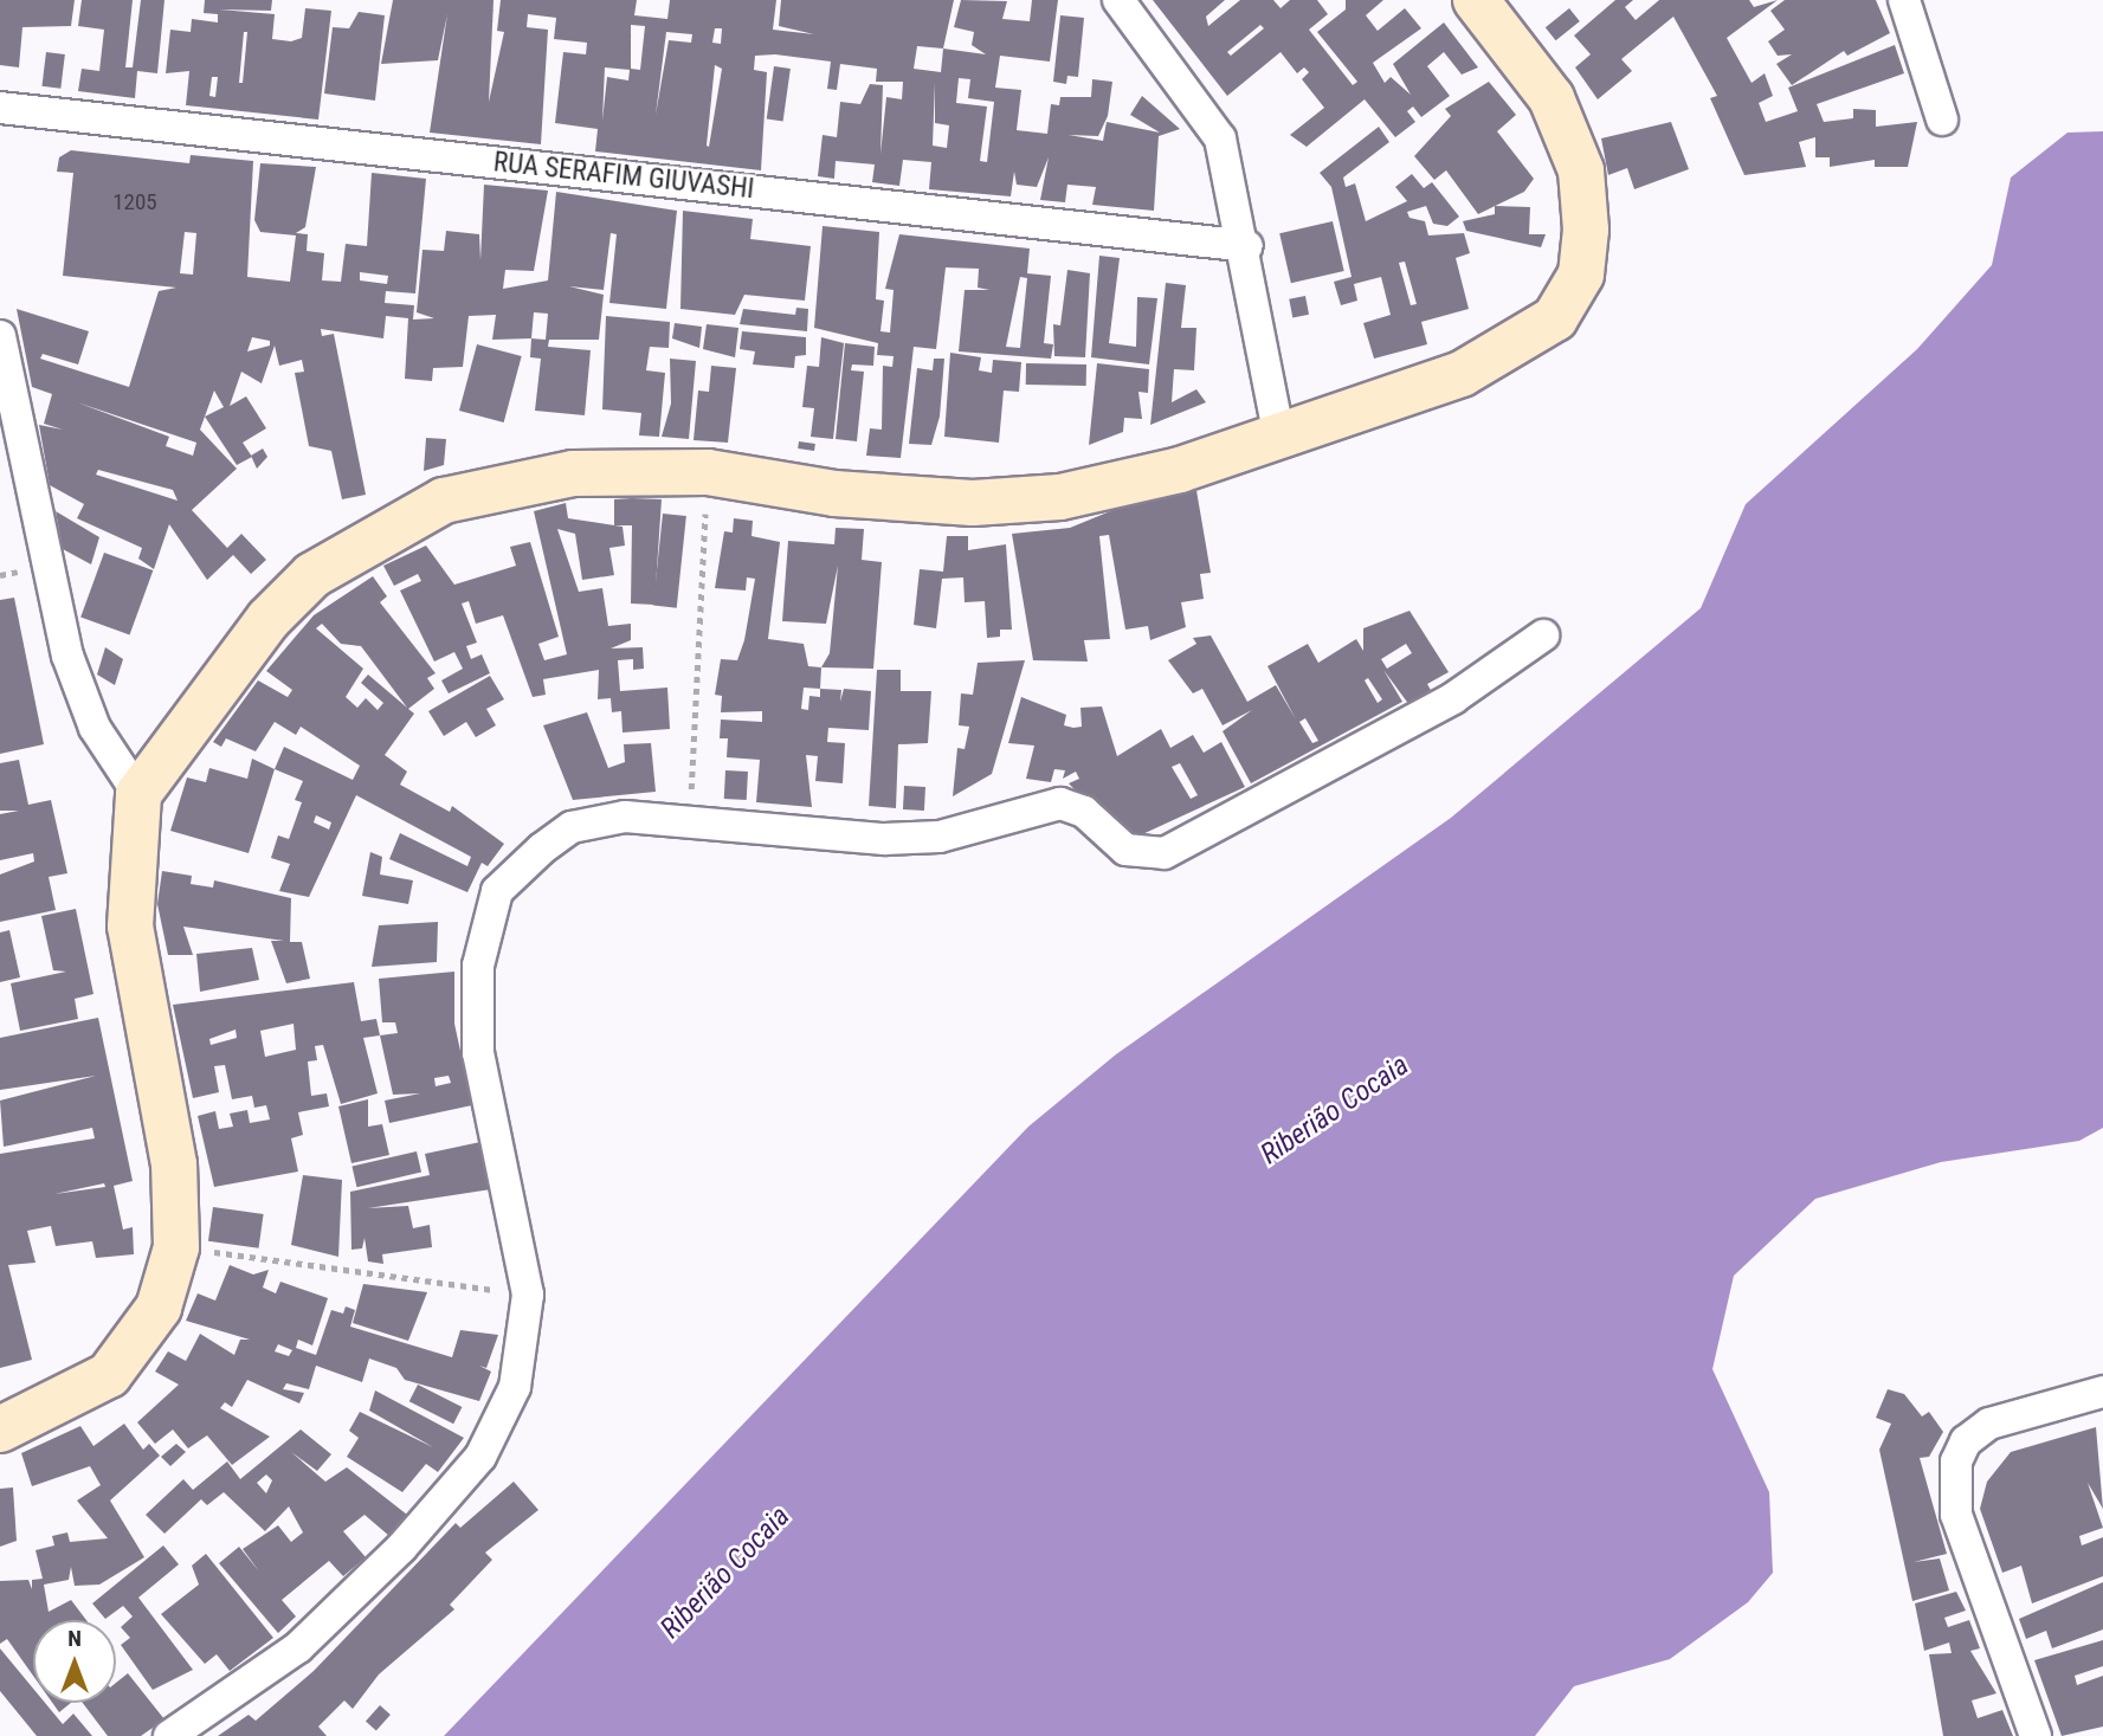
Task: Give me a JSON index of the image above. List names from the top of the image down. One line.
{"streets":{"street":["RUA SERAFIM GIUVASHI"]},"water":["Riberião Cocaia"],"house_numbers":["1205"],"north":"top"}
